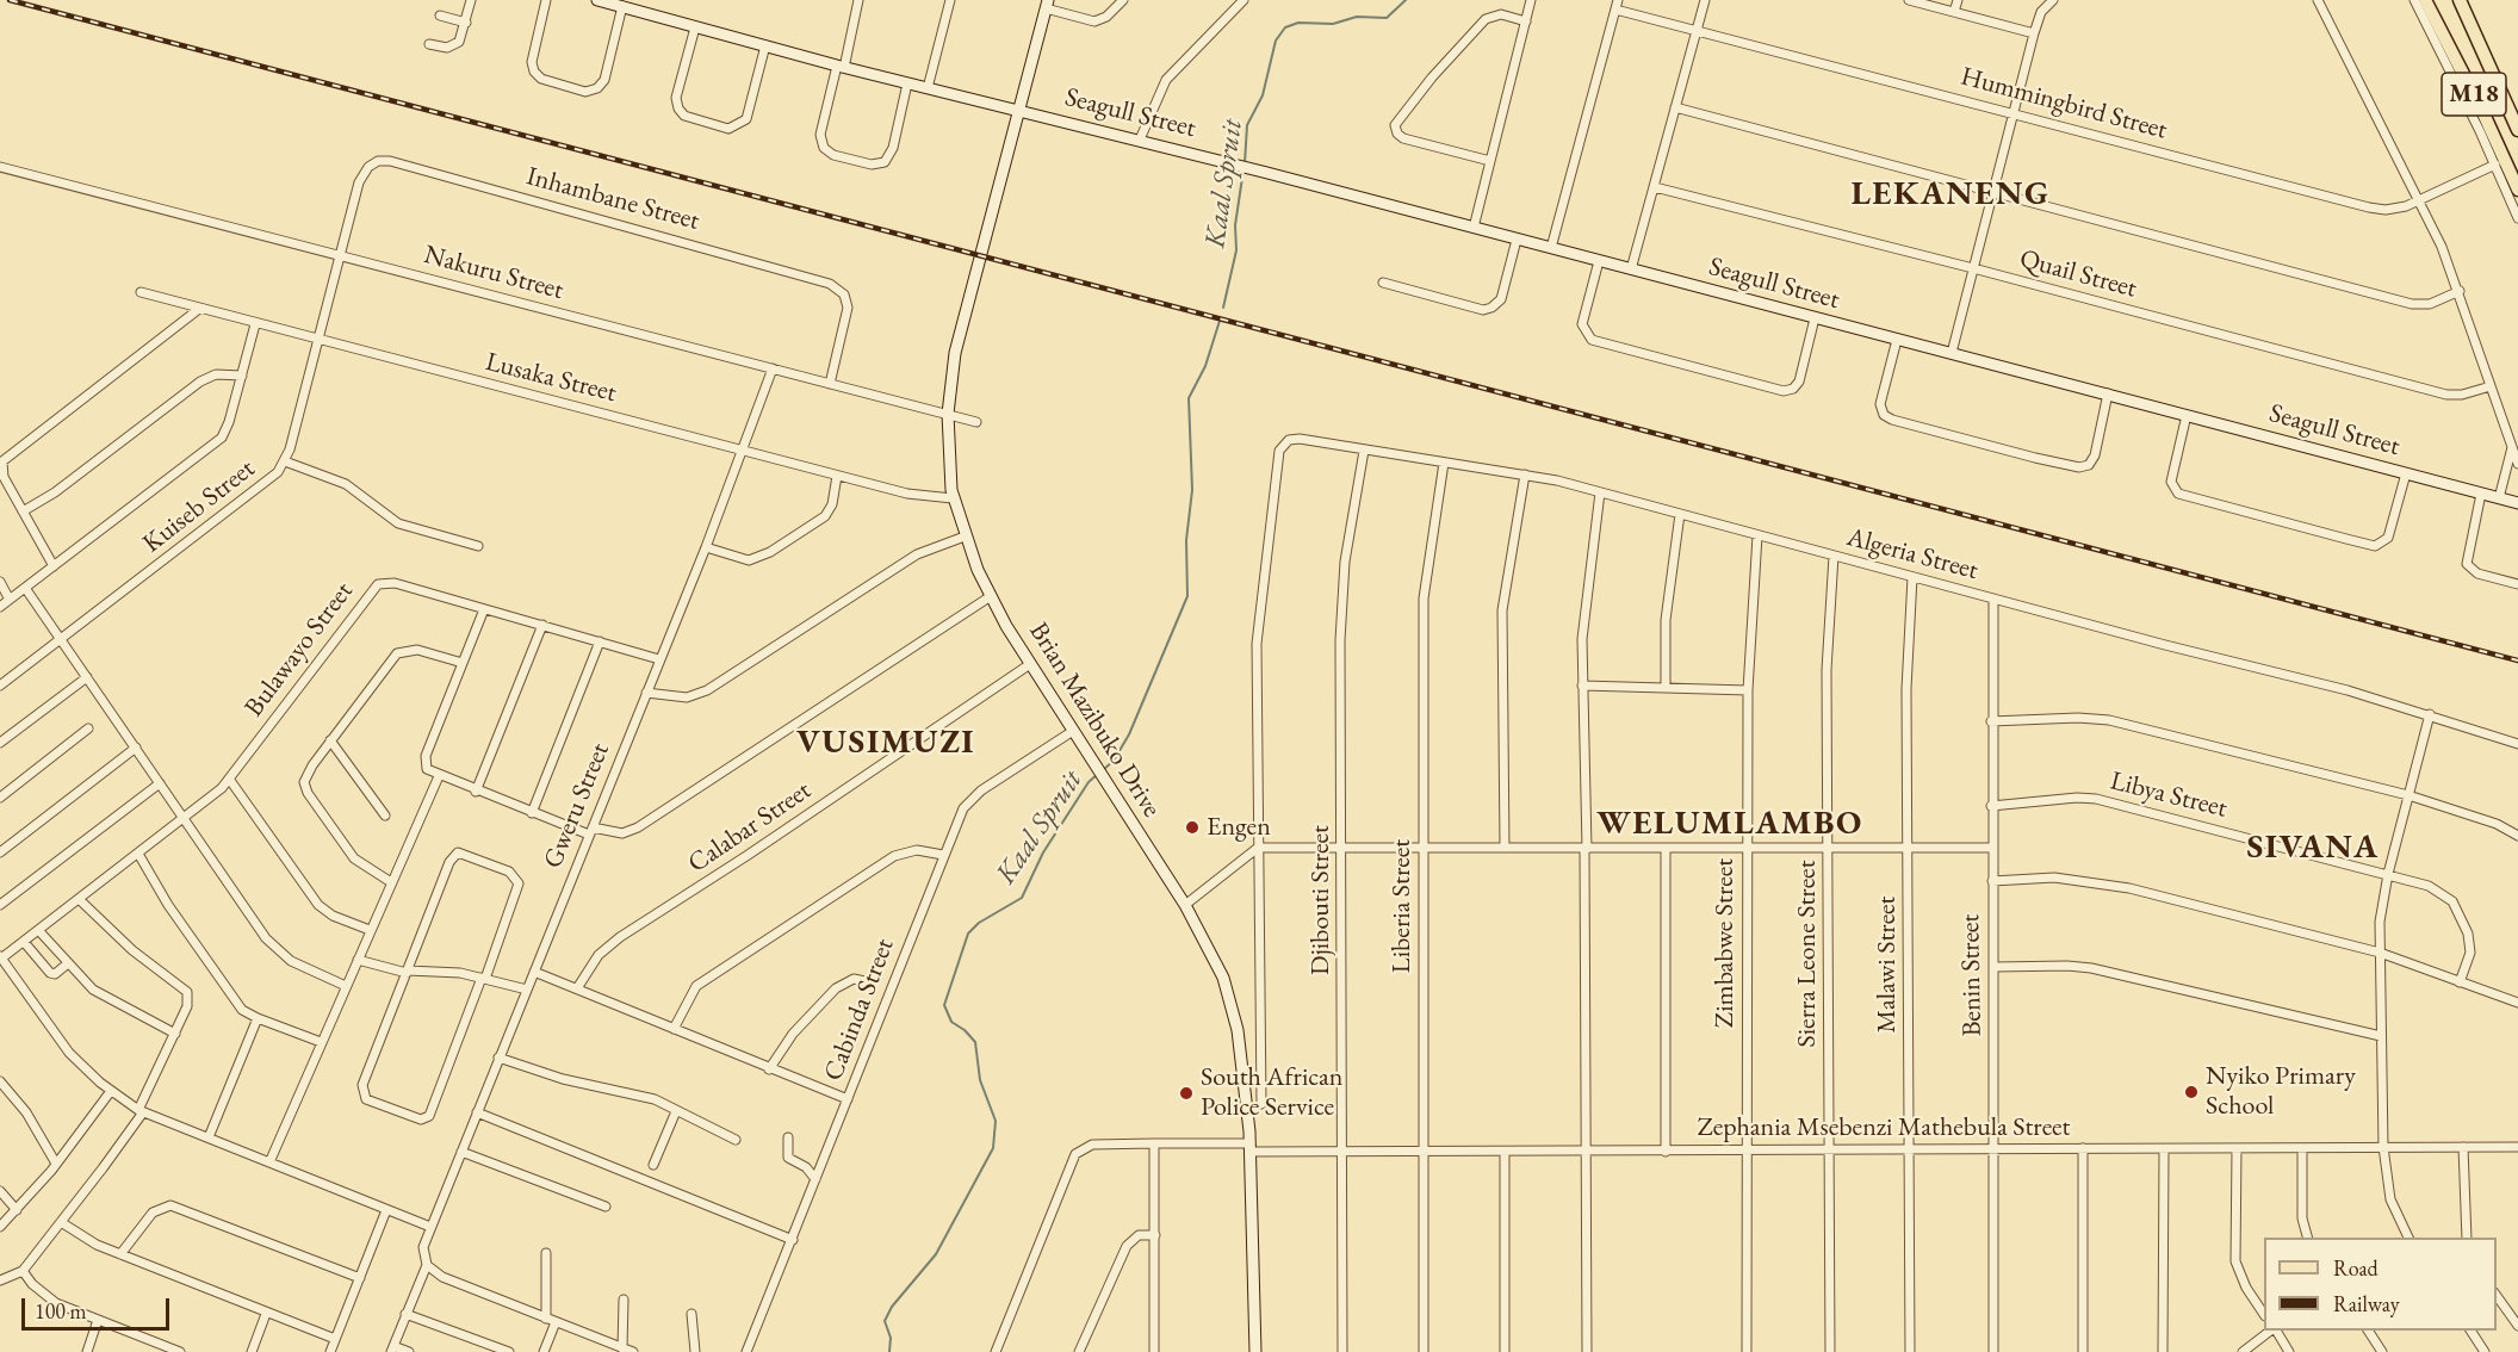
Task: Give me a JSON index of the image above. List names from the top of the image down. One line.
{"streets":{"main road":["M18"],"street":["Hummingbird Street","Seagull Street","Inhambane Street","Nakuru Street","Quail Street","Lusaka Street","Kuiseb Street","Algeria Street","Bulawayo Street","Brian Mazibuko Drive","Libya Street","Gweru Street","Calabar Street","Djibouti Street","Liberia Street","Zimbabwe Street","Sierra Leone Street","Malawi Street","Benin Street","Cabinda Street","Zephania Msebenzi Mathebula Street"]},"crossings":[["Seagull Street","Brian Mazibuko Drive"],["Inhambane Street","Nakuru Street"],["Inhambane Street","Kuiseb Street"],["Nakuru Street","Kuiseb Street"],["Nakuru Street","Brian Mazibuko Drive"],["Nakuru Street","Gweru Street"],["Lusaka Street","Kuiseb Street"],["Lusaka Street","Brian Mazibuko Drive"],["Lusaka Street","Gweru Street"],["Algeria Street","Djibouti Street"],["Algeria Street","Liberia Street"],["Algeria Street","Zimbabwe Street"],["Algeria Street","Sierra Leone Street"],["Algeria Street","Malawi Street"],["Algeria Street","Benin Street"],["Bulawayo Street","Gweru Street"],["Brian Mazibuko Drive","Calabar Street"],["Brian Mazibuko Drive","Cabinda Street"],["Brian Mazibuko Drive","Zephania Msebenzi Mathebula Street"],["Libya Street","Benin Street"],["Djibouti Street","Zephania Msebenzi Mathebula Street"],["Liberia Street","Zephania Msebenzi Mathebula Street"],["Zimbabwe Street","Zephania Msebenzi Mathebula Street"],["Sierra Leone Street","Zephania Msebenzi Mathebula Street"],["Malawi Street","Zephania Msebenzi Mathebula Street"],["Benin Street","Zephania Msebenzi Mathebula Street"]],"districts":["LEKANENG","VUSIMUZI","WELUMLAMBO","SIVANA"],"water":["Kaal Spruit"],"places":["Engen","Nyiko Primary School","South African Police Service"],"legend":["Road","Railway"],"scale_bar":"100 m"}
